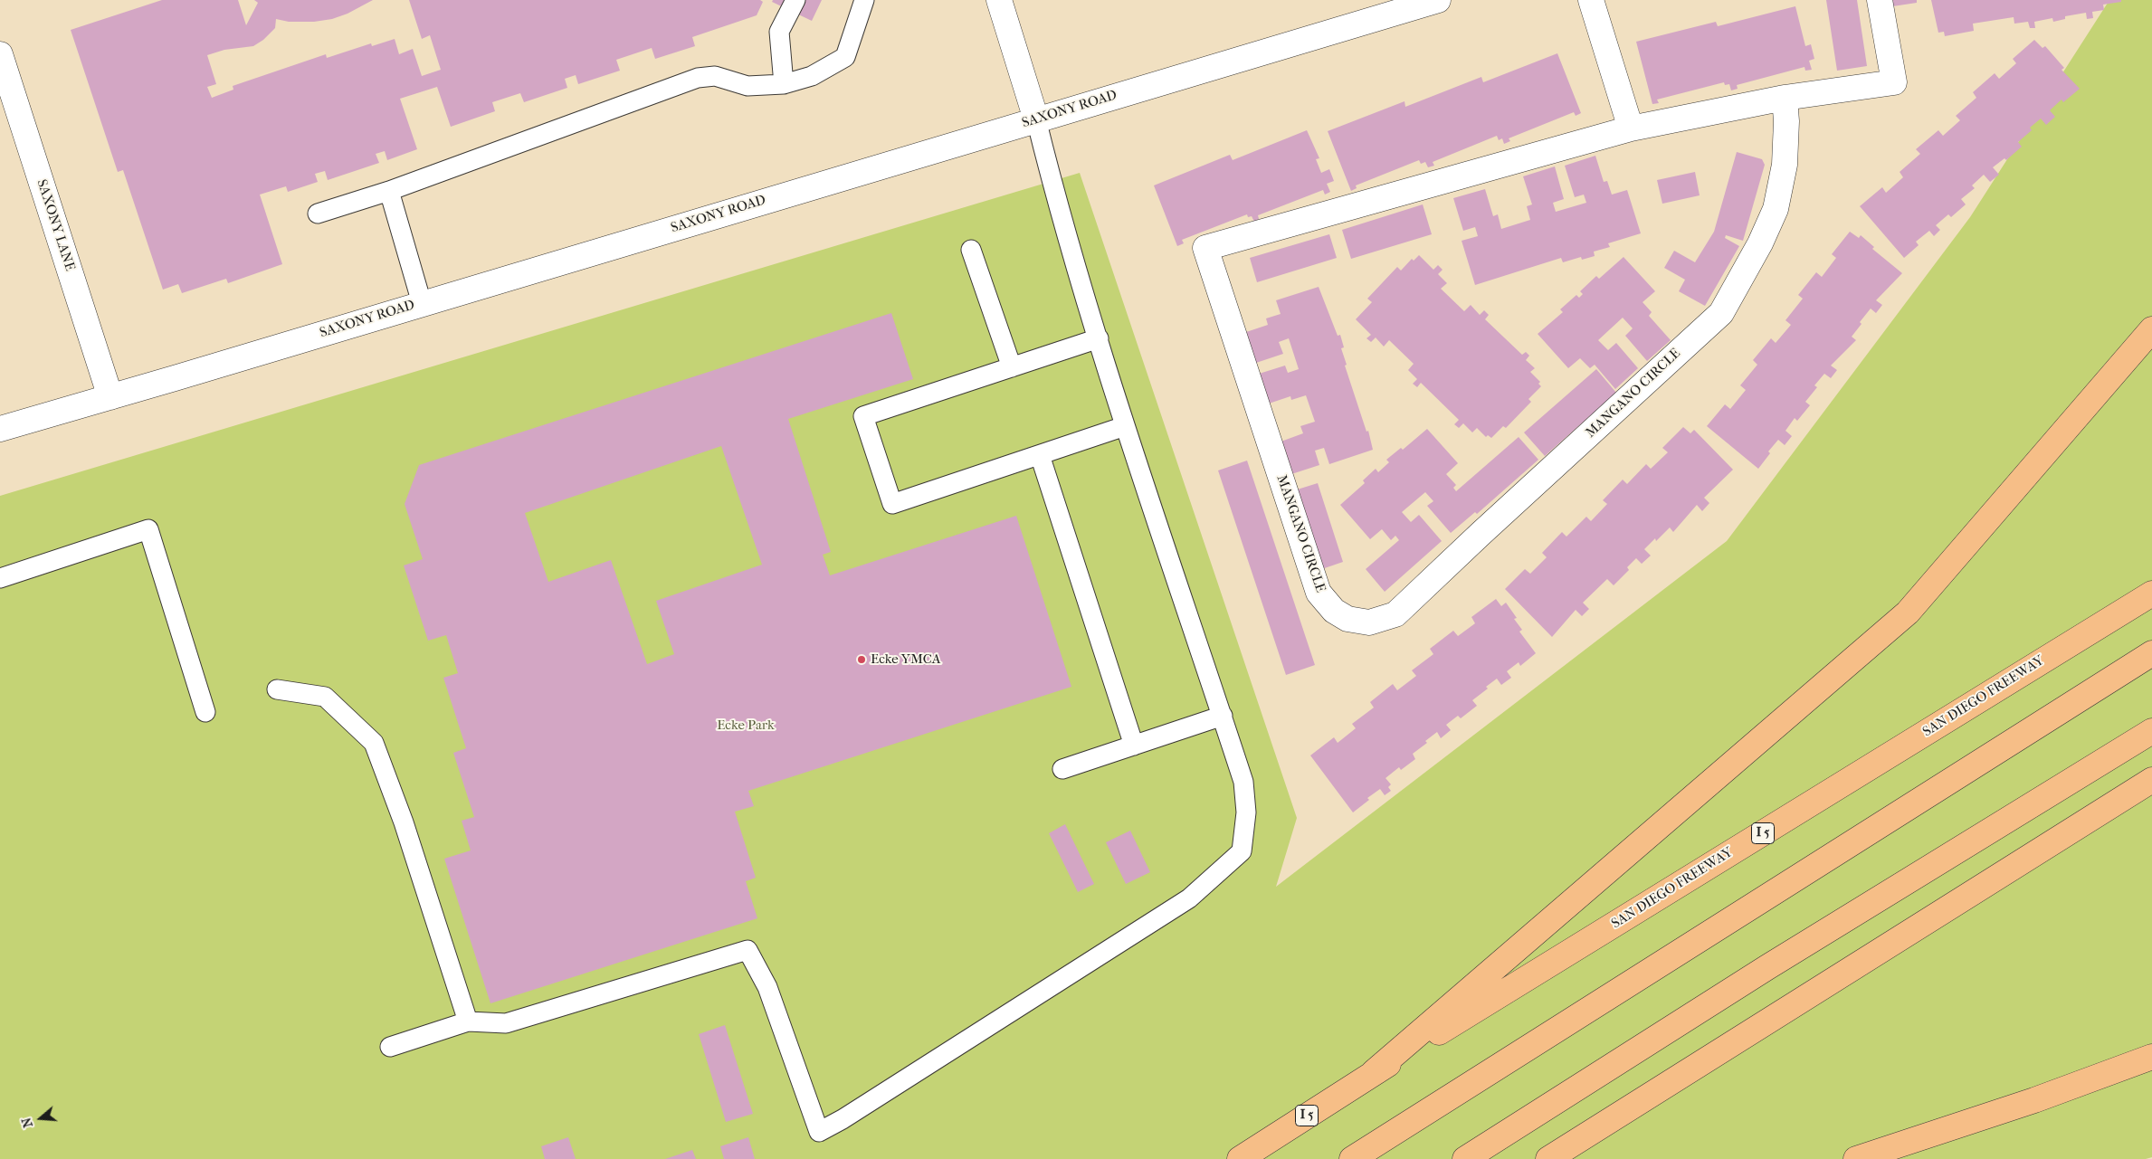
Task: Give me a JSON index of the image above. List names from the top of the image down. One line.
{"streets":{"highway":["SAN DIEGO FREEWAY","I 5"],"street":["SAXONY ROAD","SAXONY LANE","MANGANO CIRCLE"]},"crossings":[["SAXONY ROAD","SAXONY LANE"]],"parks":["Ecke Park"],"places":["Ecke YMCA"],"north":"left"}
